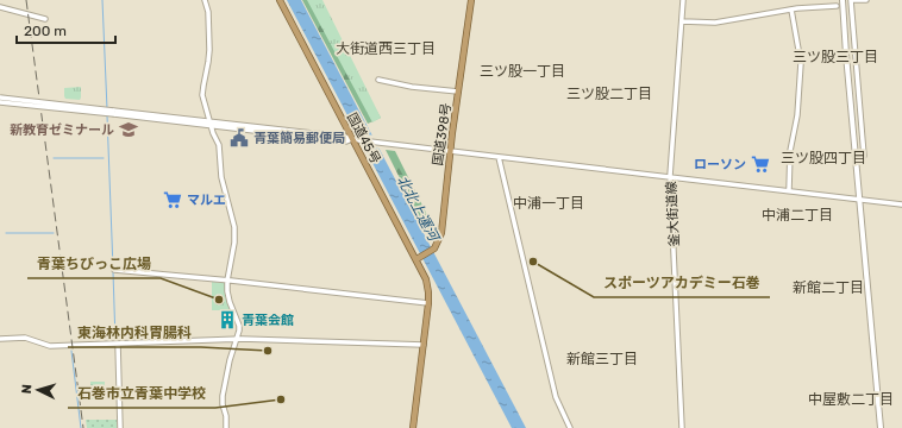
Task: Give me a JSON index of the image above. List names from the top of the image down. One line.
{"streets":{"highway":["国道398号","国道45号"],"street":["釜大街道線"]},"crossings":[["国道398号","国道45号"]],"districts":["大街道西三丁目","三ツ股三丁目","三ツ股一丁目","三ツ股二丁目","三ツ股四丁目","中浦一丁目","中浦二丁目","新館二丁目","新館三丁目","中屋敷二丁目"],"water":["北北上運河"],"places":{"school or university":["新教育ゼミナール"],"public building":["青葉簡易郵便局"],"supermarket":["ローソン","マルエ"],"other":["スポーツアカデミー石巻","青葉ちびっこ広場","東海林内科胃腸科","石巻市立青葉中学校"],"building":["青葉会館"]},"scale_bar":"200 m","north":"left"}
